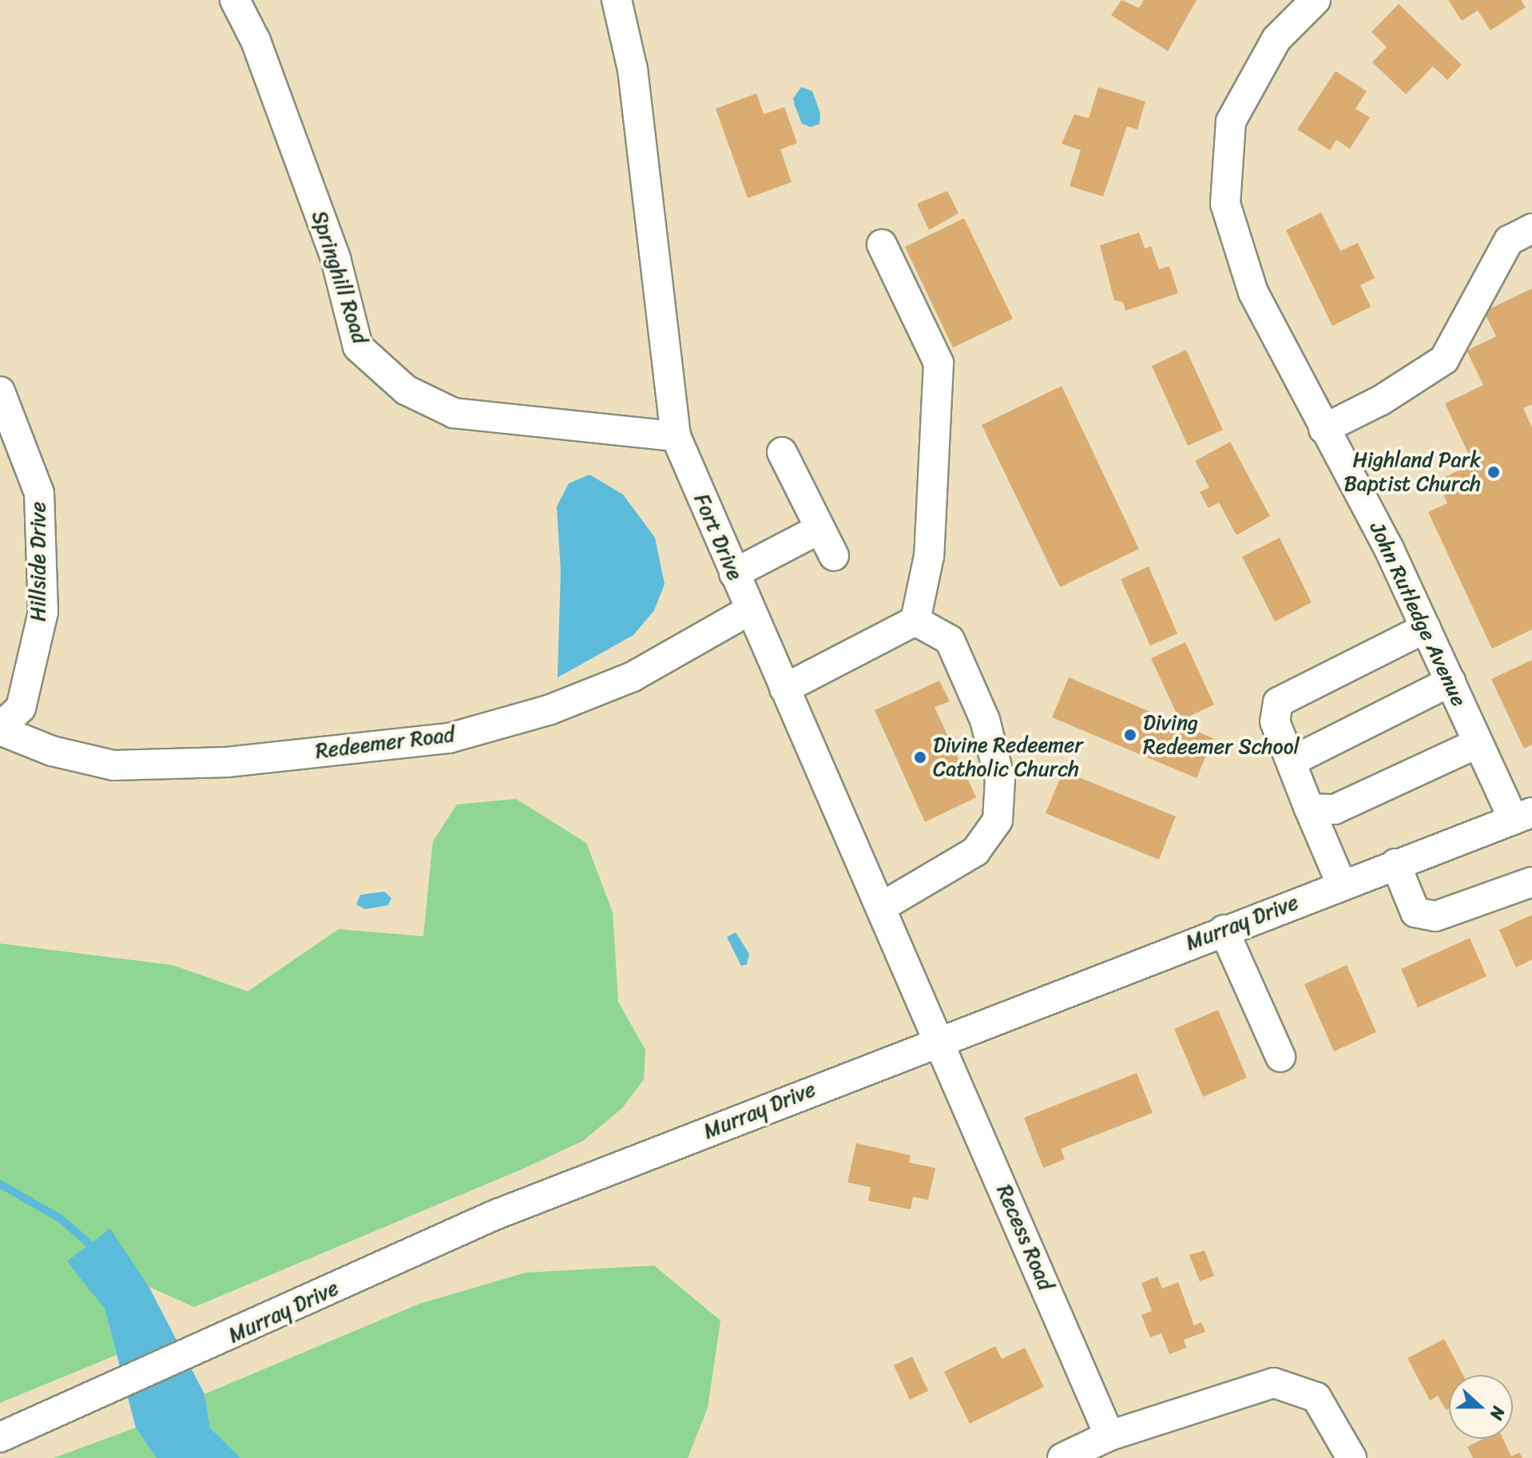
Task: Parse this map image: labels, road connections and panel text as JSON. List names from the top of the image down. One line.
{"streets":{"street":["Springhill Road","Fort Drive","Hillside Drive","John Rutledge Avenue","Redeemer Road","Murray Drive","Recess Road"]},"crossings":[["Springhill Road","Fort Drive"],["Fort Drive","Redeemer Road"],["Fort Drive","Murray Drive"],["Fort Drive","Recess Road"],["Hillside Drive","Redeemer Road"],["John Rutledge Avenue","Murray Drive"],["Murray Drive","Recess Road"]],"places":["Highland Park Baptist Church","Diving Redeemer School","Divine Redeemer Catholic Church"],"north":"right"}
